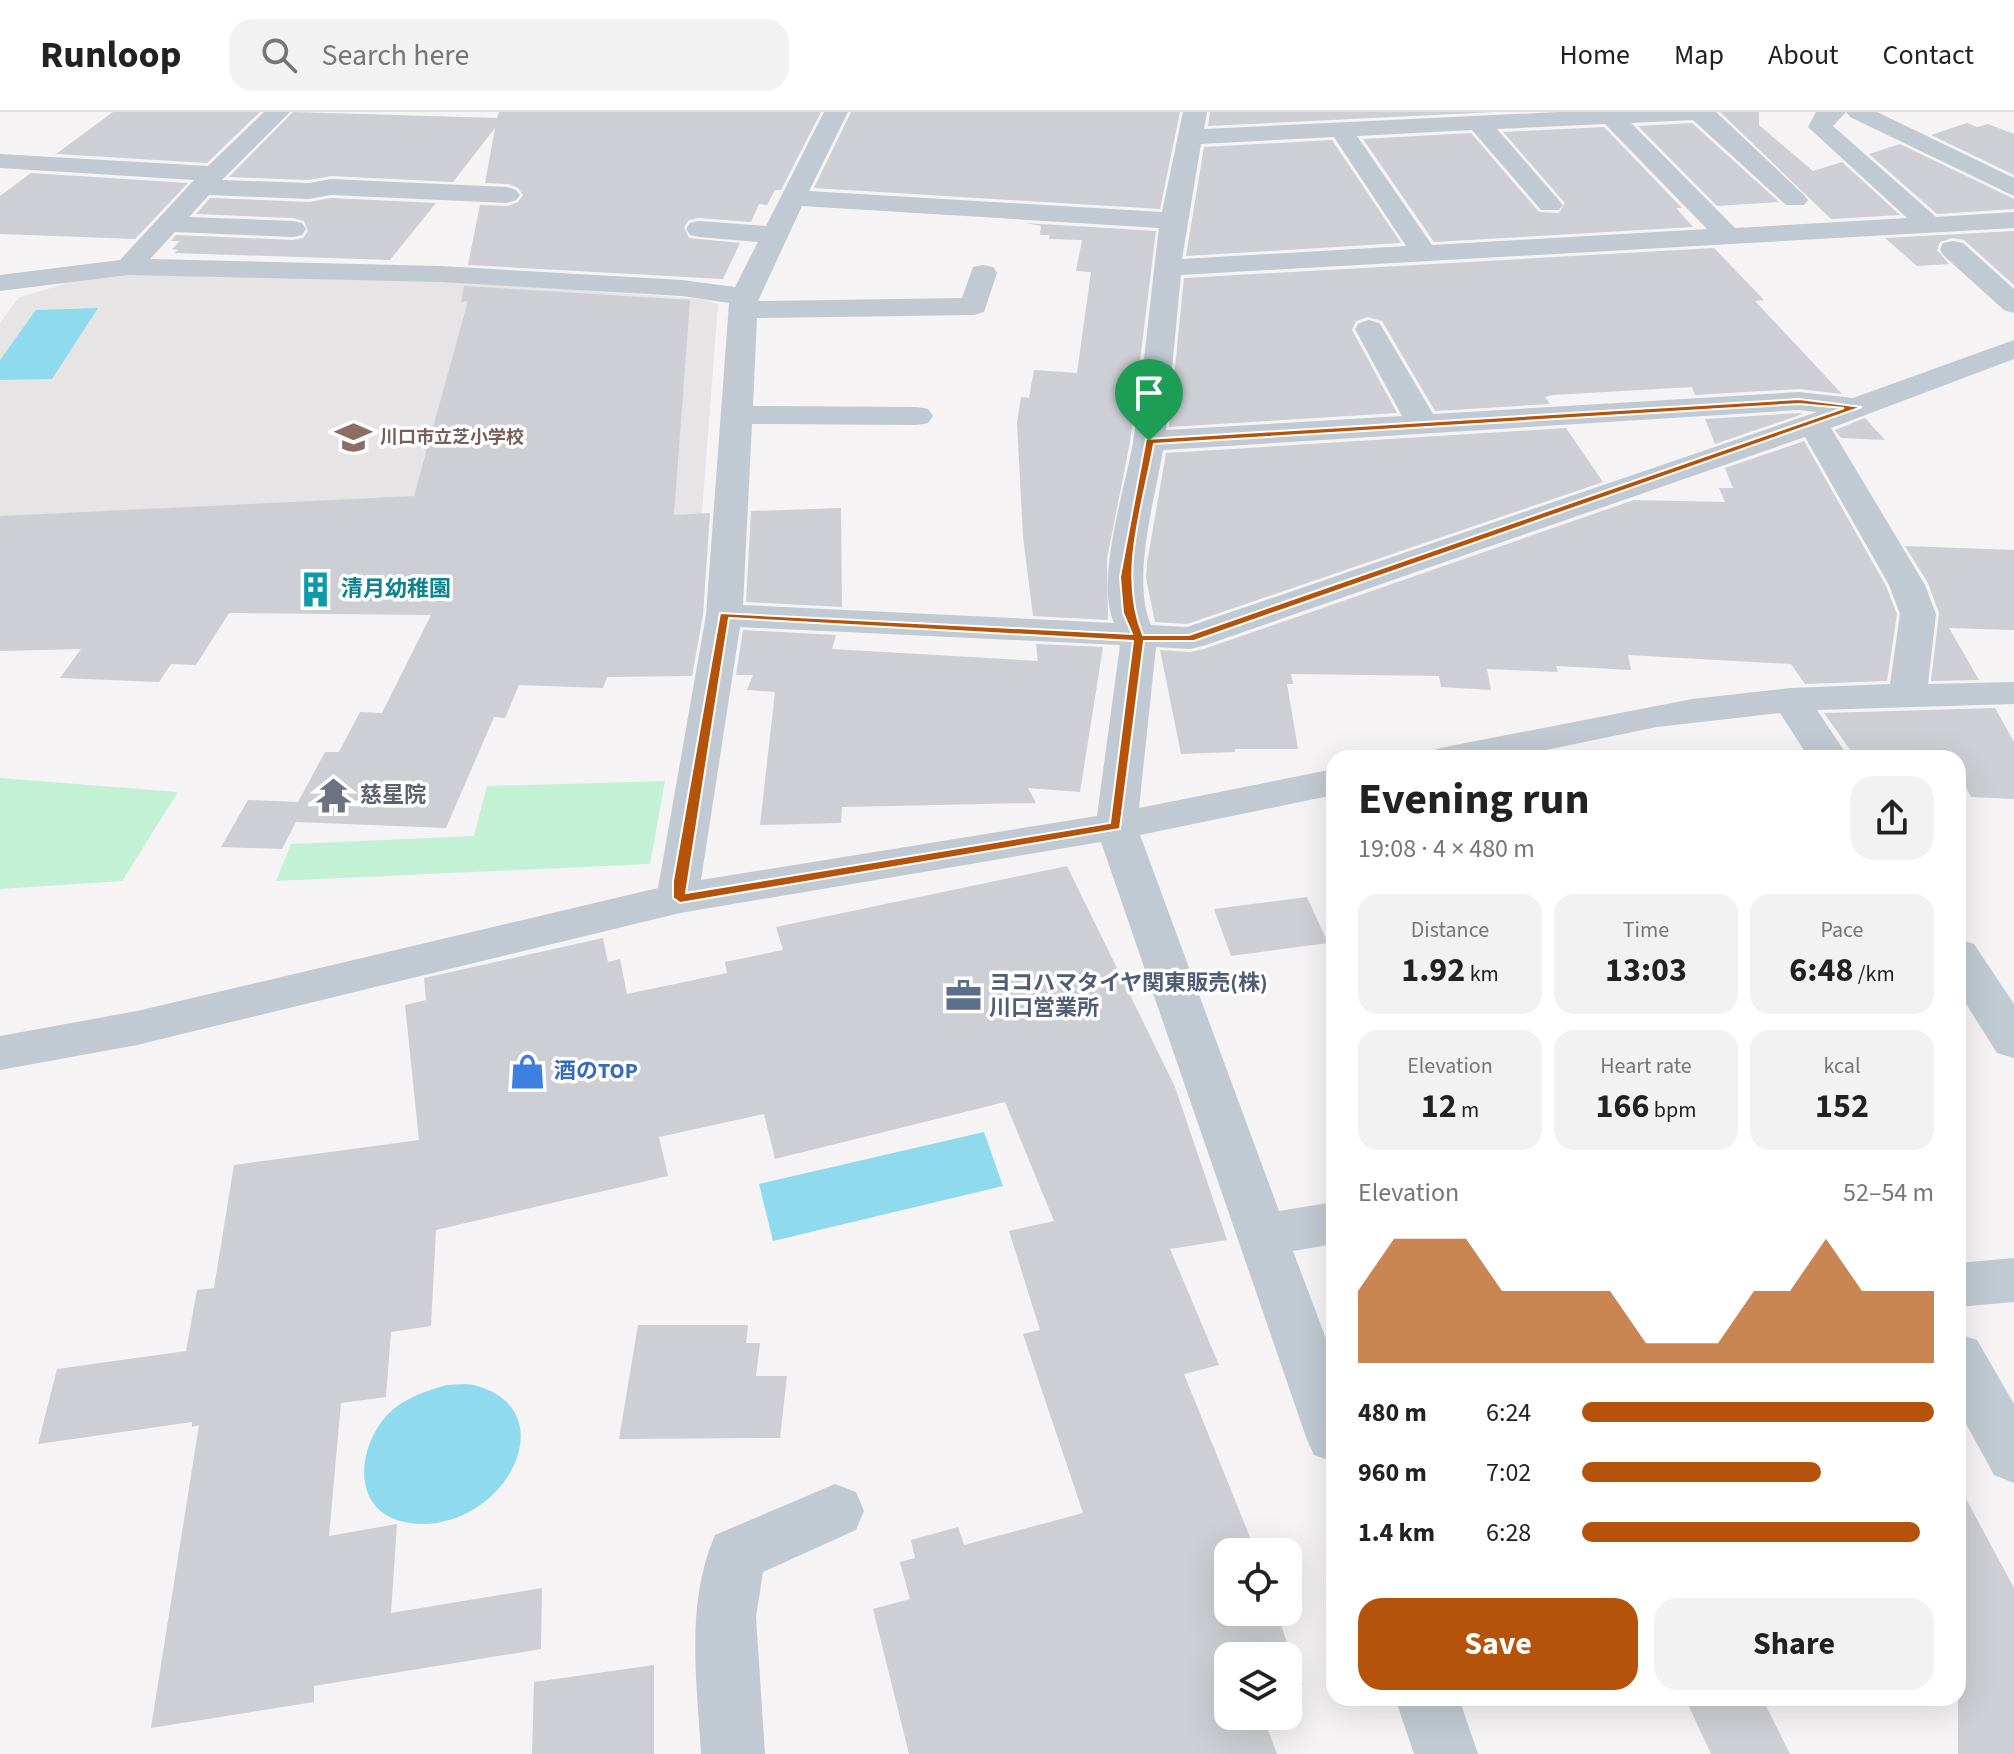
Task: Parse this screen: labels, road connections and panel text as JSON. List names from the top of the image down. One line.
{"places":{"school or university":["川口市立芝小学校"],"building":["清月幼稚園"],"temple":["慈星院"],"office":["ヨコハマタイヤ関東販売(株) 川口営業所"],"shop":["酒のTOP"]},"page":{"header":"Runloop","search":"Search here","nav":["Home","Map","About","Contact"],"heading":["Evening run","19:08 · 4 × 480 m"],"stats":[["Distance","1.92 km"],["Time","13:03"],["Pace","6:48 /km"],["Elevation","12 m"],["Heart rate","166 bpm"],["kcal","152"]],"chart":["Elevation","52–54 m"],"list":[{"name":"480 m","note":"6:24"},{"name":"960 m","note":"7:02"},{"name":"1.4 km","note":"6:28"}],"buttons":["Save","Share"]}}
